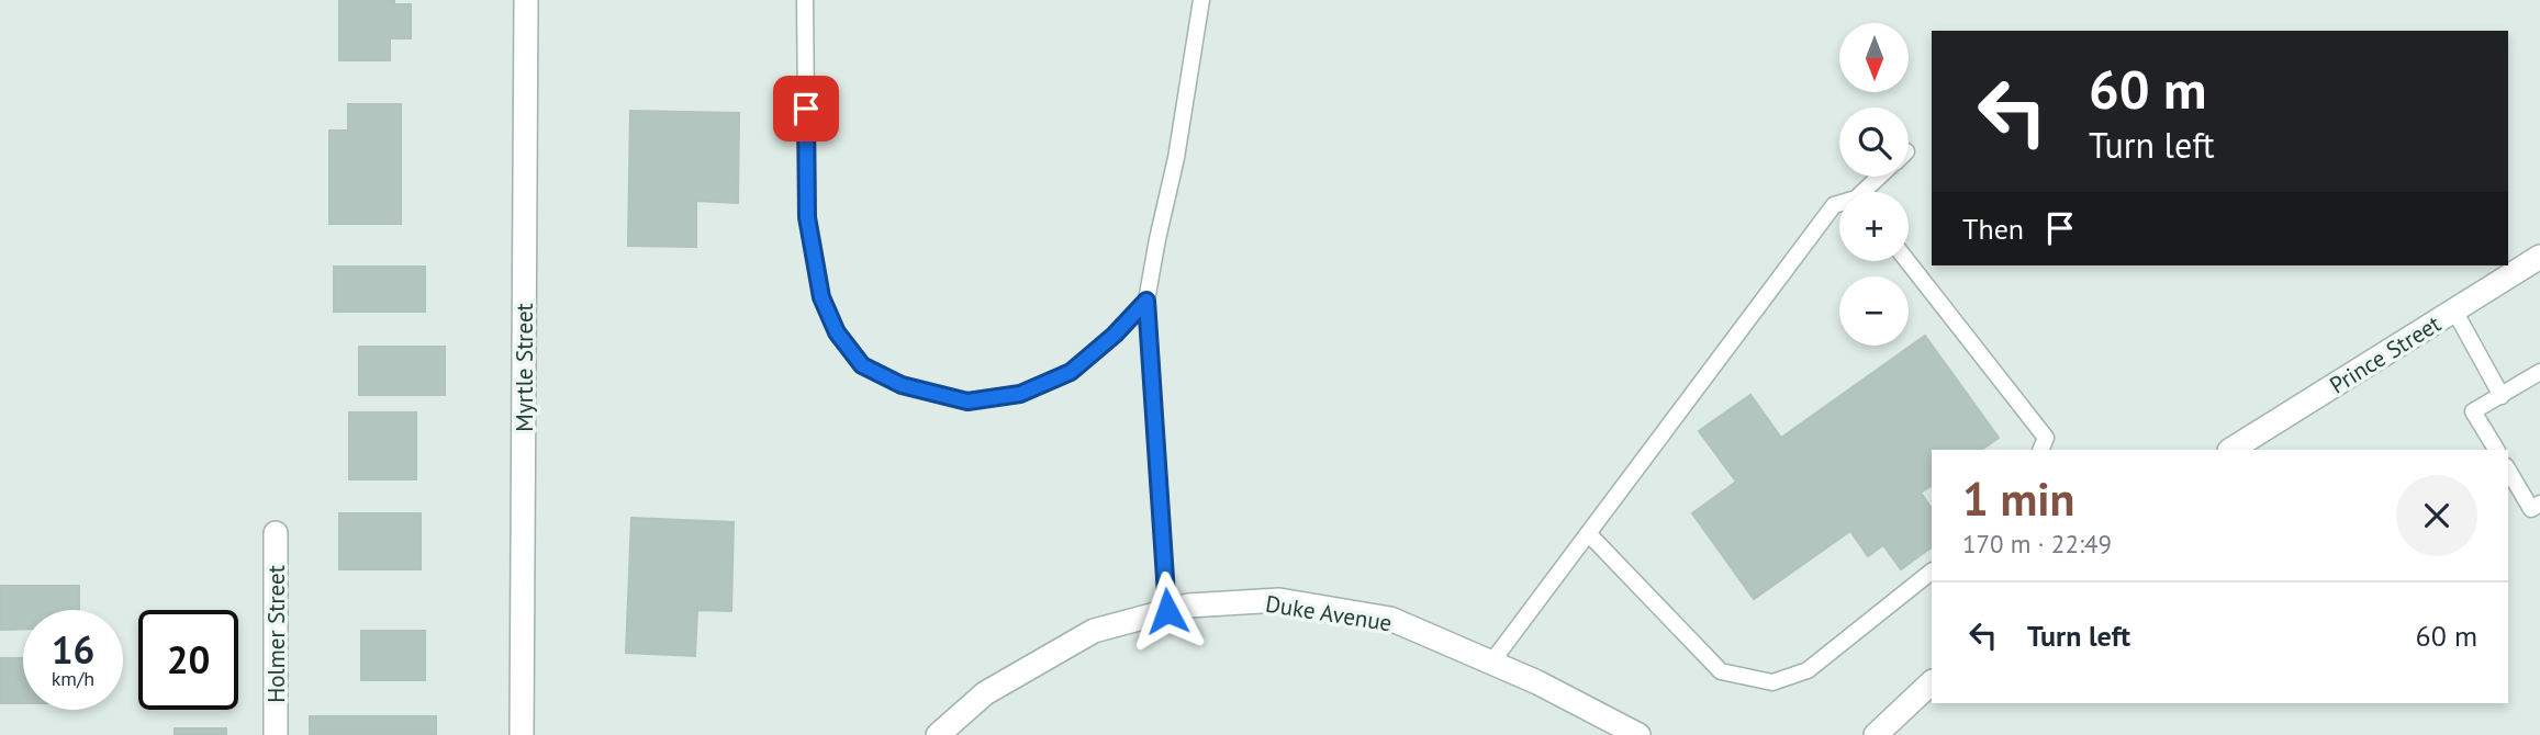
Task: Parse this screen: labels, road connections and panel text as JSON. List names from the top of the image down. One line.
{"streets":{"street":["Prince Street","Myrtle Street","Duke Avenue","Holmer Street"]},"north":"bottom","page":{"map_buttons":["+","−"],"turn":["60 m","Turn left"],"then":"Then","heading":["1 min","170 m · 22:49"],"list":[{"name":"Turn left","value":"60 m"}],"speed":"16 km/h","limit":"20"}}
